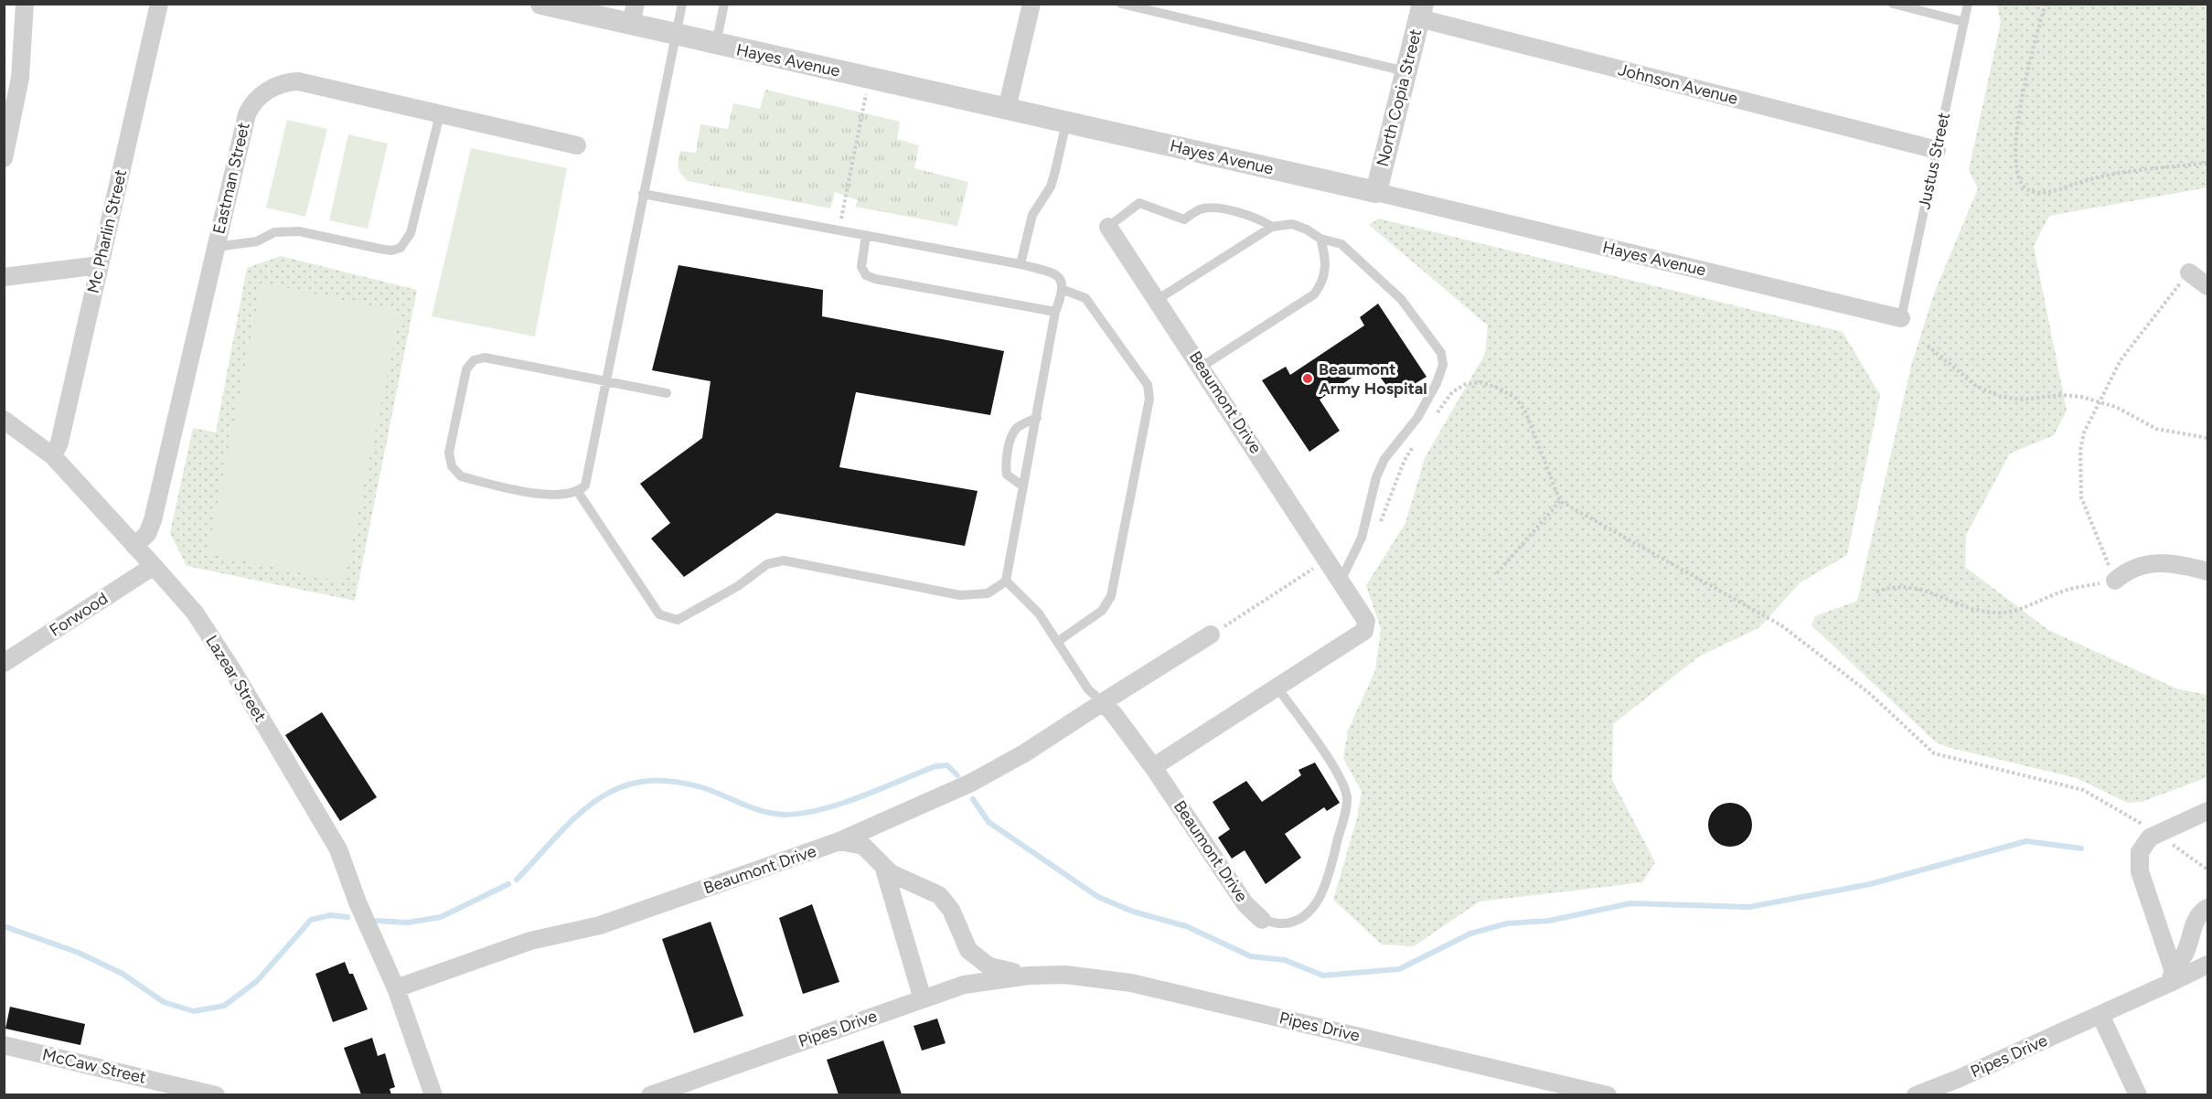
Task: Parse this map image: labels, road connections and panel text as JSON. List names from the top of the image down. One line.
{"streets":{"street":["Hayes Avenue","Johnson Avenue","North Copia Street","Eastman Street","Mc Pharlin Street","Beaumont Drive","Forwood","Lazear Street","Pipes Drive","McCaw Street"],"lane":["Justus Street"]},"crossings":[["Hayes Avenue","North Copia Street"],["Hayes Avenue","Justus Street"],["Johnson Avenue","North Copia Street"],["Johnson Avenue","Justus Street"],["Eastman Street","Lazear Street"],["Mc Pharlin Street","Lazear Street"],["Beaumont Drive","Lazear Street"],["Beaumont Drive","Pipes Drive"],["Forwood","Lazear Street"]],"places":["Beaumont Army Hospital"]}
